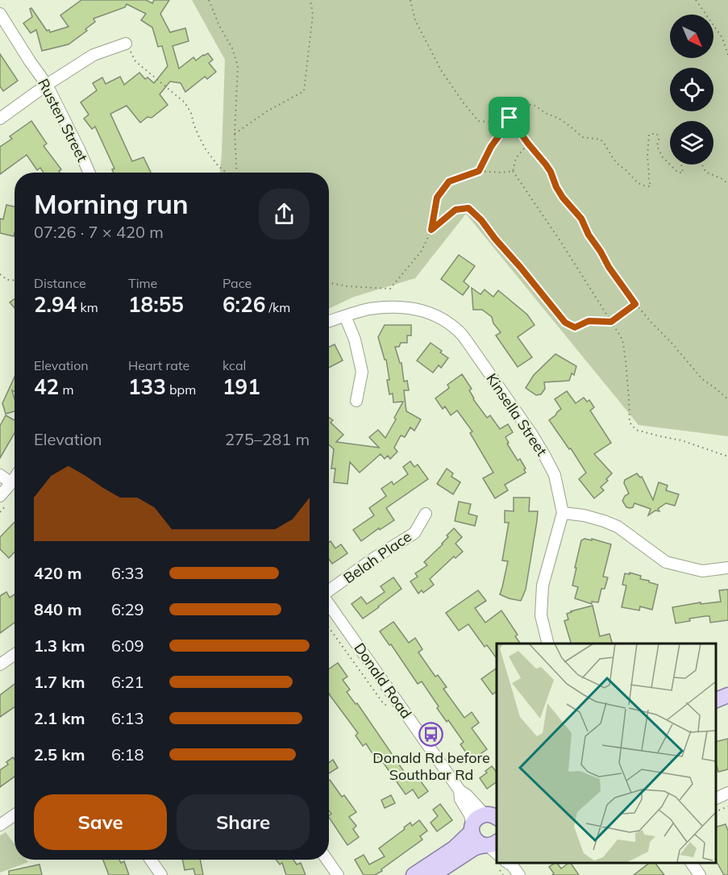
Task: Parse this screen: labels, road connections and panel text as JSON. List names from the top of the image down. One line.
{"streets":{"street":["Rusten Street","Kinsella Street","Belah Place","Donald Road"]},"places":{"bus stop":["Donald Rd before Southbar Rd"]},"north":"bottom right","page":{"heading":["Morning run","07:26 · 7 × 420 m"],"stats":[["Distance","2.94 km"],["Time","18:55"],["Pace","6:26 /km"],["Elevation","42 m"],["Heart rate","133 bpm"],["kcal","191"]],"chart":["Elevation","275–281 m"],"list":[{"name":"420 m","note":"6:33"},{"name":"840 m","note":"6:29"},{"name":"1.3 km","note":"6:09"},{"name":"1.7 km","note":"6:21"},{"name":"2.1 km","note":"6:13"},{"name":"2.5 km","note":"6:18"}],"buttons":["Save","Share"]}}
